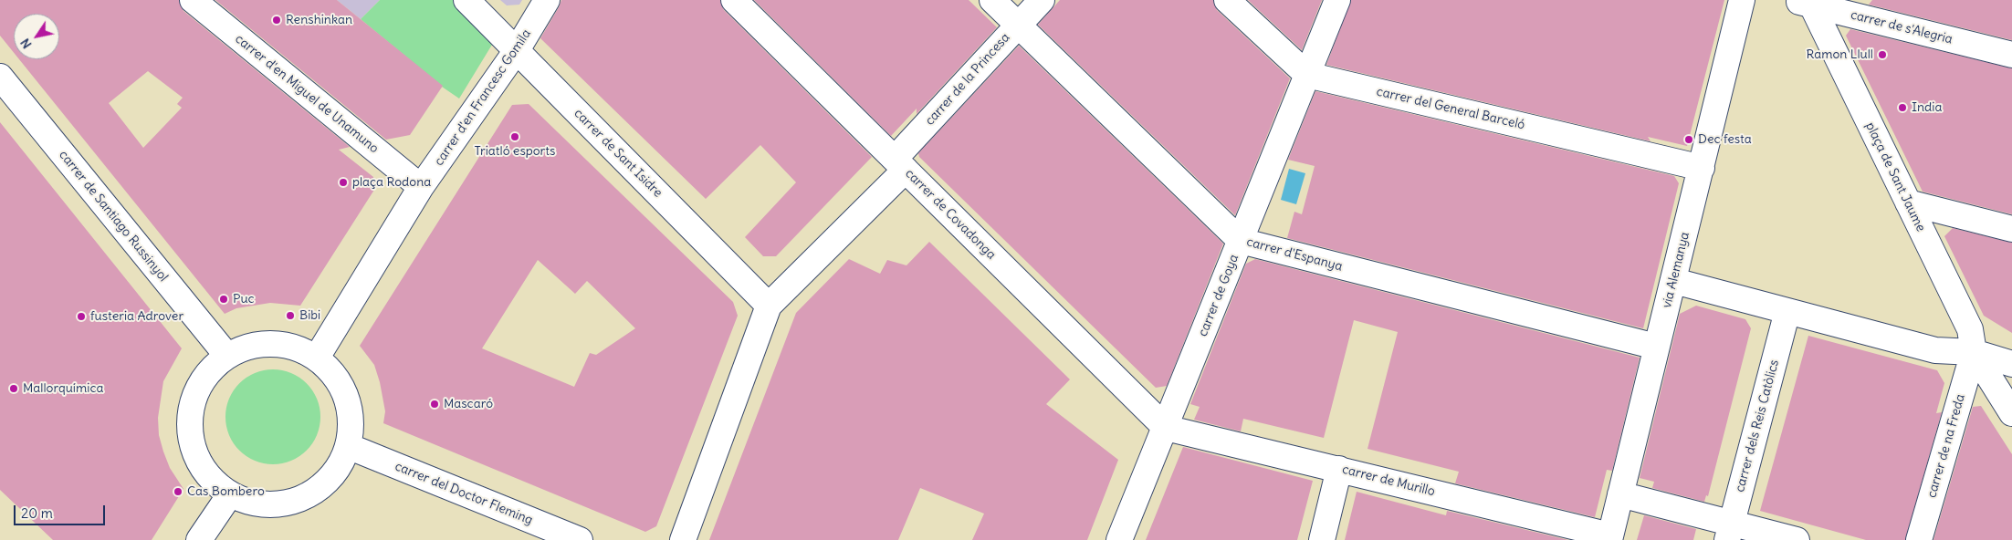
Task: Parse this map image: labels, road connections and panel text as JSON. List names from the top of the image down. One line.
{"streets":{"street":["carrer de s'Alegria","carrer de la Princesa","carrer d'en Miguel de Unamuno","carrer d'en Francesc Gomila","carrer del General Barceló","carrer de Sant Isidre","plaça de Sant Jaume","carrer de Covadonga","carrer de Santiago Russinyol","carrer d'Espanya","via Alemanya","carrer de Goya","carrer dels Reis Catòlics","carrer de na Freda","carrer de Murillo","carrer del Doctor Fleming"]},"crossings":[["carrer de s'Alegria","plaça de Sant Jaume"],["carrer de la Princesa","carrer de Sant Isidre"],["carrer de la Princesa","carrer de Covadonga"],["carrer de la Princesa","carrer d'Espanya"],["carrer d'en Miguel de Unamuno","carrer d'en Francesc Gomila"],["carrer d'en Francesc Gomila","carrer de Sant Isidre"],["carrer d'en Francesc Gomila","carrer de Santiago Russinyol"],["carrer d'en Francesc Gomila","carrer del Doctor Fleming"],["carrer del General Barceló","via Alemanya"],["carrer del General Barceló","carrer de Goya"],["plaça de Sant Jaume","carrer de na Freda"],["carrer de Covadonga","carrer de Goya"],["carrer de Covadonga","carrer de Murillo"],["carrer de Santiago Russinyol","carrer del Doctor Fleming"],["carrer d'Espanya","via Alemanya"],["carrer d'Espanya","carrer de Goya"],["via Alemanya","carrer de Murillo"],["carrer de Goya","carrer de Murillo"]],"places":["Renshinkan","Ramon Llull","India","Triatló esports","Dec festa","plaça Rodona","Puc","Bibi","fusteria Adrover","Mallorquímica","Mascaró","Cas Bombero"],"scale_bar":"20 m","north":"bottom left"}
